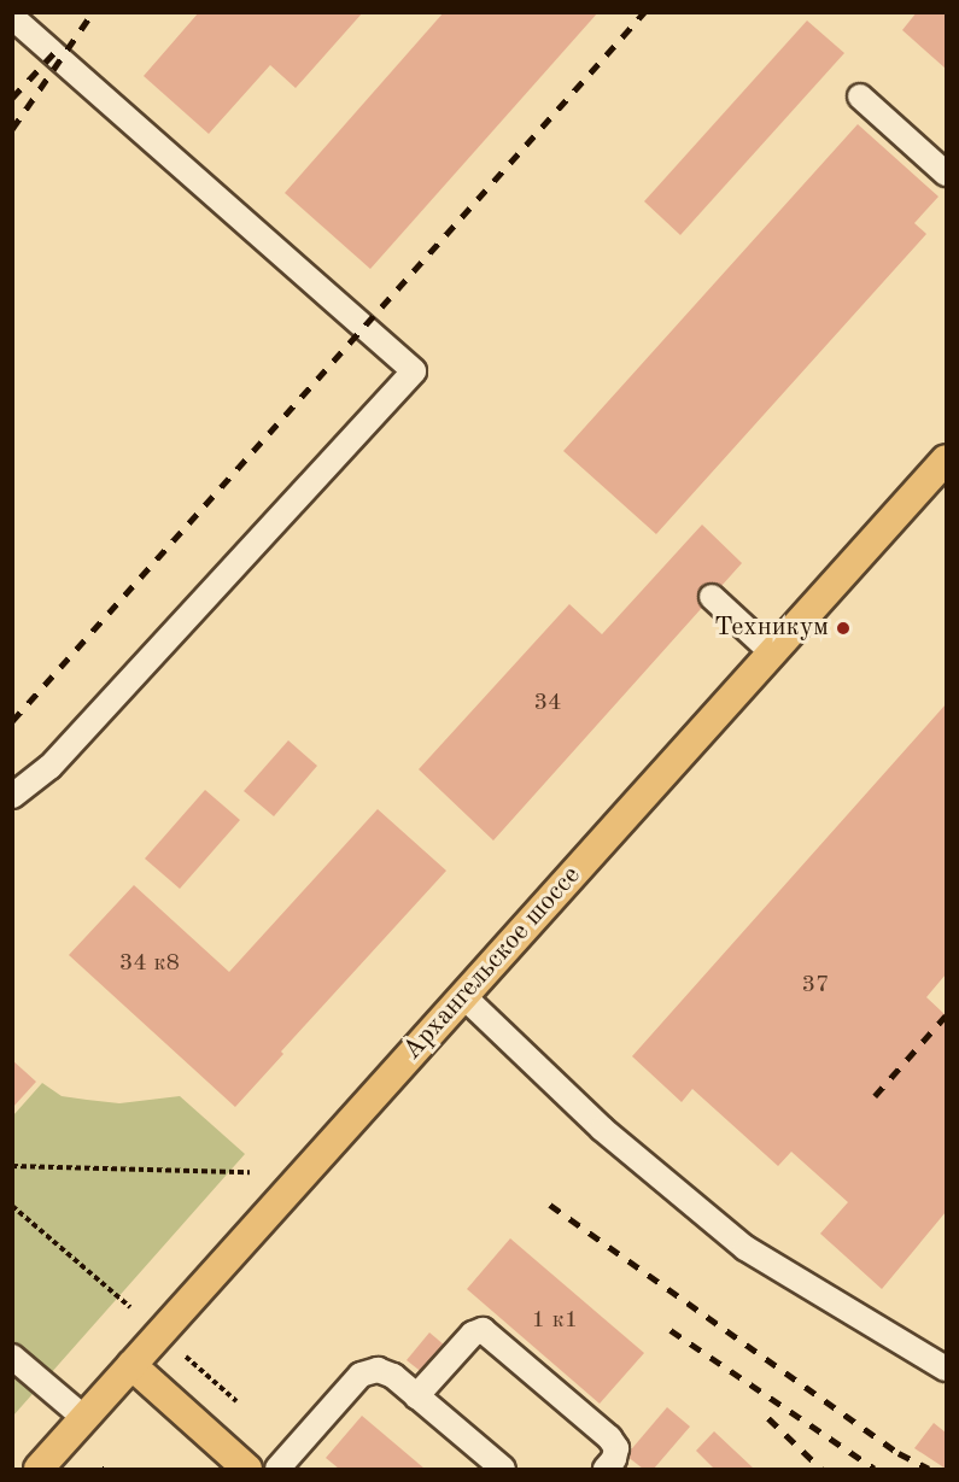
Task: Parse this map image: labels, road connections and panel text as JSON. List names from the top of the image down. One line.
{"streets":{"main road":["Архангельское шоссе"]},"places":["Техникум"],"house_numbers":["34","34 к8","37","1 к1"]}
